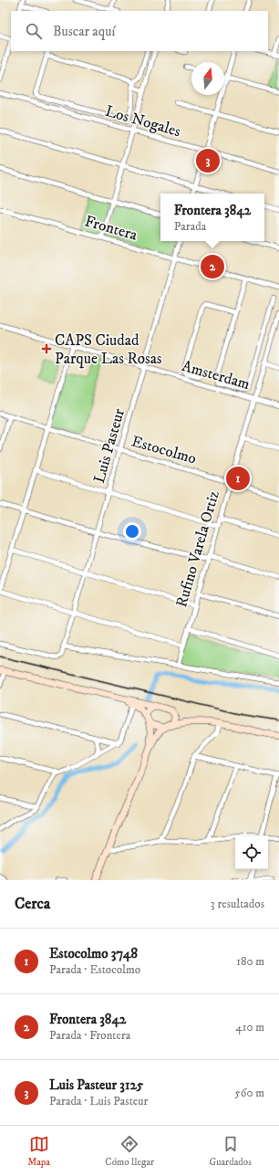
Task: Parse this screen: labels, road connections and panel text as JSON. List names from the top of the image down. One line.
{"streets":{"street":["Los Nogales","Frontera","Amsterdam","Luis Pasteur","Estocolmo","Rufino Varela Ortiz"]},"crossings":[["Frontera","Luis Pasteur"],["Amsterdam","Luis Pasteur"],["Amsterdam","Rufino Varela Ortiz"],["Luis Pasteur","Estocolmo"],["Estocolmo","Rufino Varela Ortiz"]],"places":{"health":["CAPS Ciudad Parque Las Rosas"]},"north":"top","page":{"search":"Buscar aquí","pins":["3","2","1"],"popup":["Frontera 3842","Parada"],"heading":["Cerca","3 resultados"],"list":[{"mark":"1","name":"Estocolmo 3748","note":"Parada · Estocolmo","value":"180 m"},{"mark":"2","name":"Frontera 3842","note":"Parada · Frontera","value":"410 m"},{"mark":"3","name":"Luis Pasteur 3125","note":"Parada · Luis Pasteur","value":"560 m"}],"nav":["Mapa","Cómo llegar","Guardados"]}}
